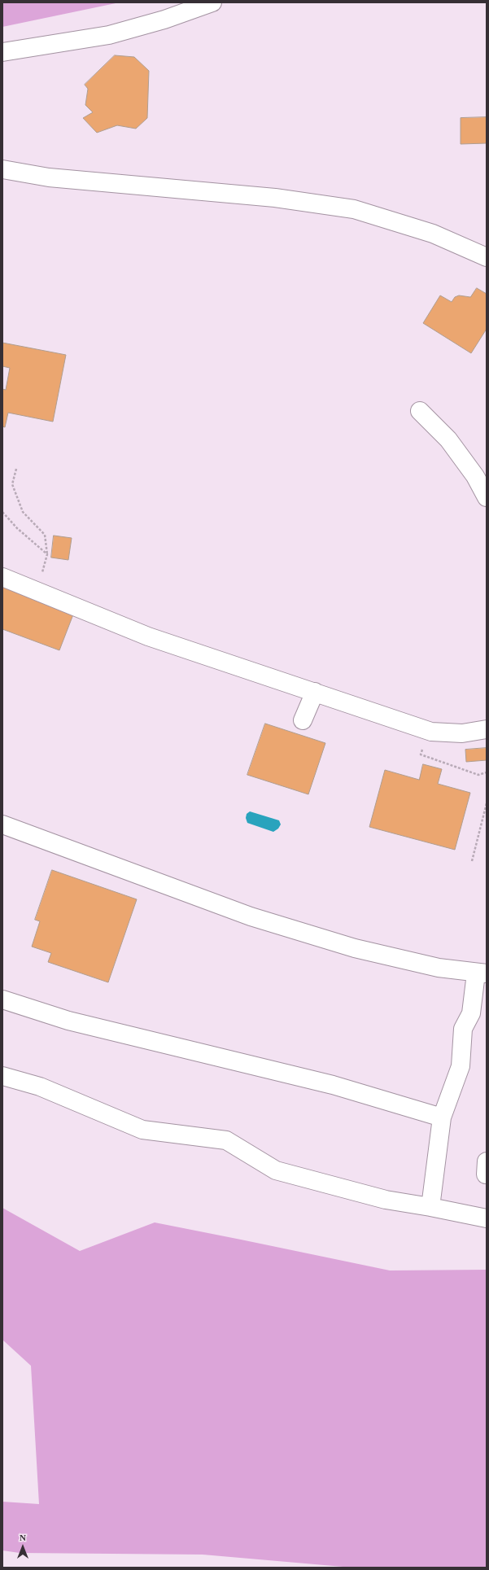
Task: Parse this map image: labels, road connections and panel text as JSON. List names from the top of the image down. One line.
{"north":"top"}
